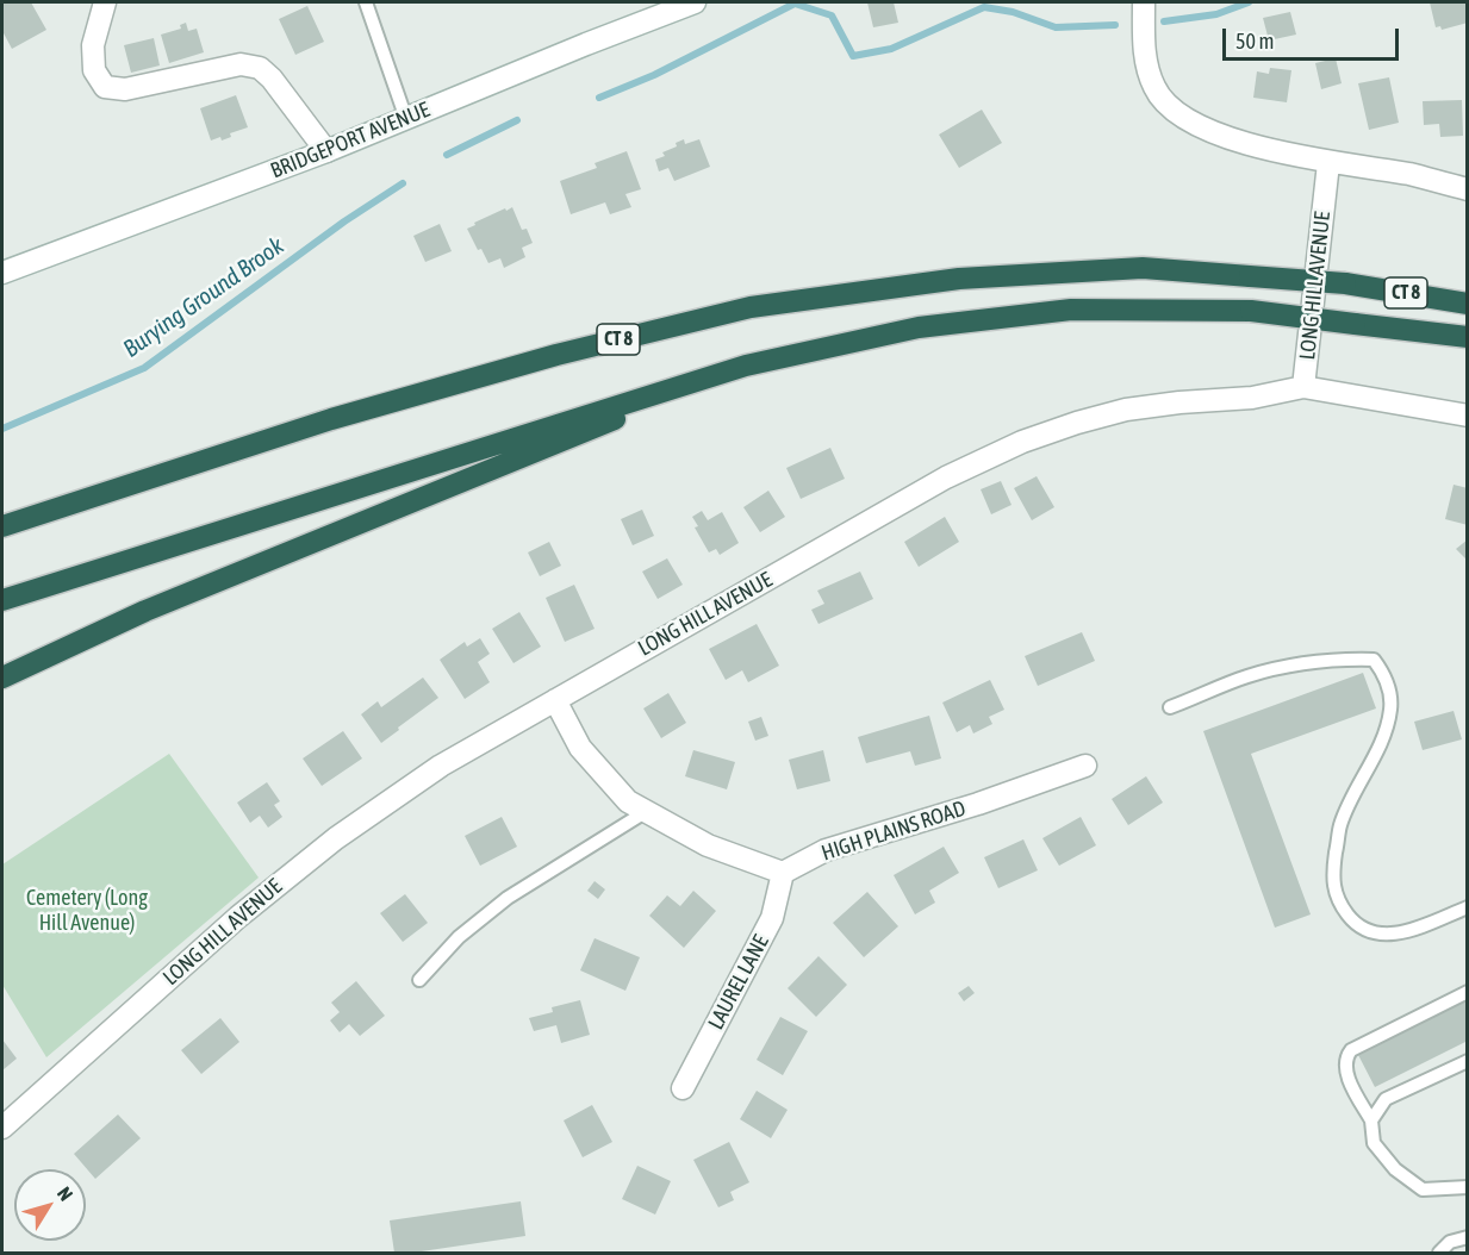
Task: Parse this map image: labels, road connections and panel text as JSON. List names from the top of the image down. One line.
{"streets":{"highway":["CT 8"],"street":["BRIDGEPORT AVENUE","LONG HILL AVENUE","HIGH PLAINS ROAD","LAUREL LANE"]},"crossings":[["HIGH PLAINS ROAD","LAUREL LANE"]],"water":["Burying Ground Brook"],"parks":["Cemetery (Long Hill Avenue)"],"scale_bar":"50 m","north":"top right"}
